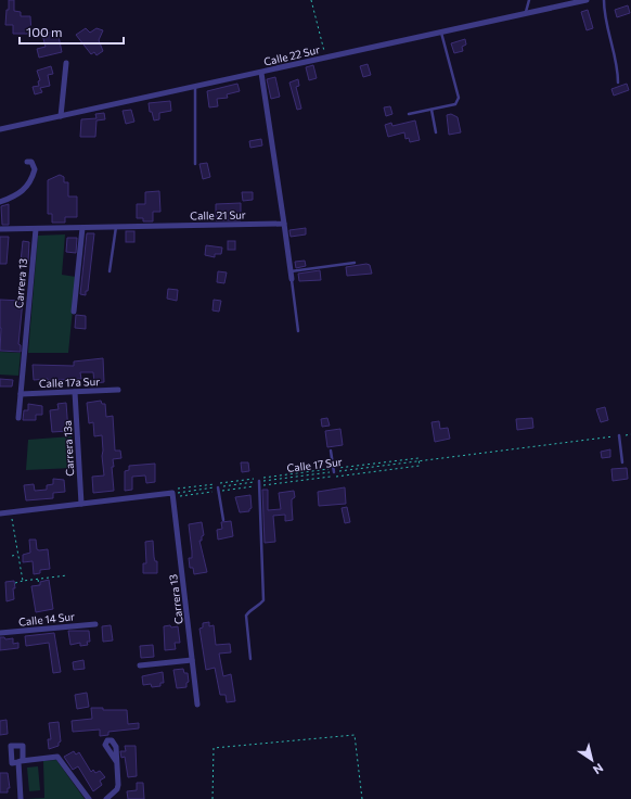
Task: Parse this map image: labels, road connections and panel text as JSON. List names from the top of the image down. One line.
{"streets":{"street":["Calle 22 Sur","Calle 21 Sur","Carrera 13","Calle 17a Sur","Carrera 13a","Calle 14 Sur"],"path":["Calle 17 Sur"]},"crossings":[["Calle 21 Sur","Carrera 13"],["Carrera 13","Calle 17a Sur"],["Carrera 13","Calle 17 Sur"],["Calle 17a Sur","Carrera 13a"]],"scale_bar":"100 m","north":"bottom right"}
